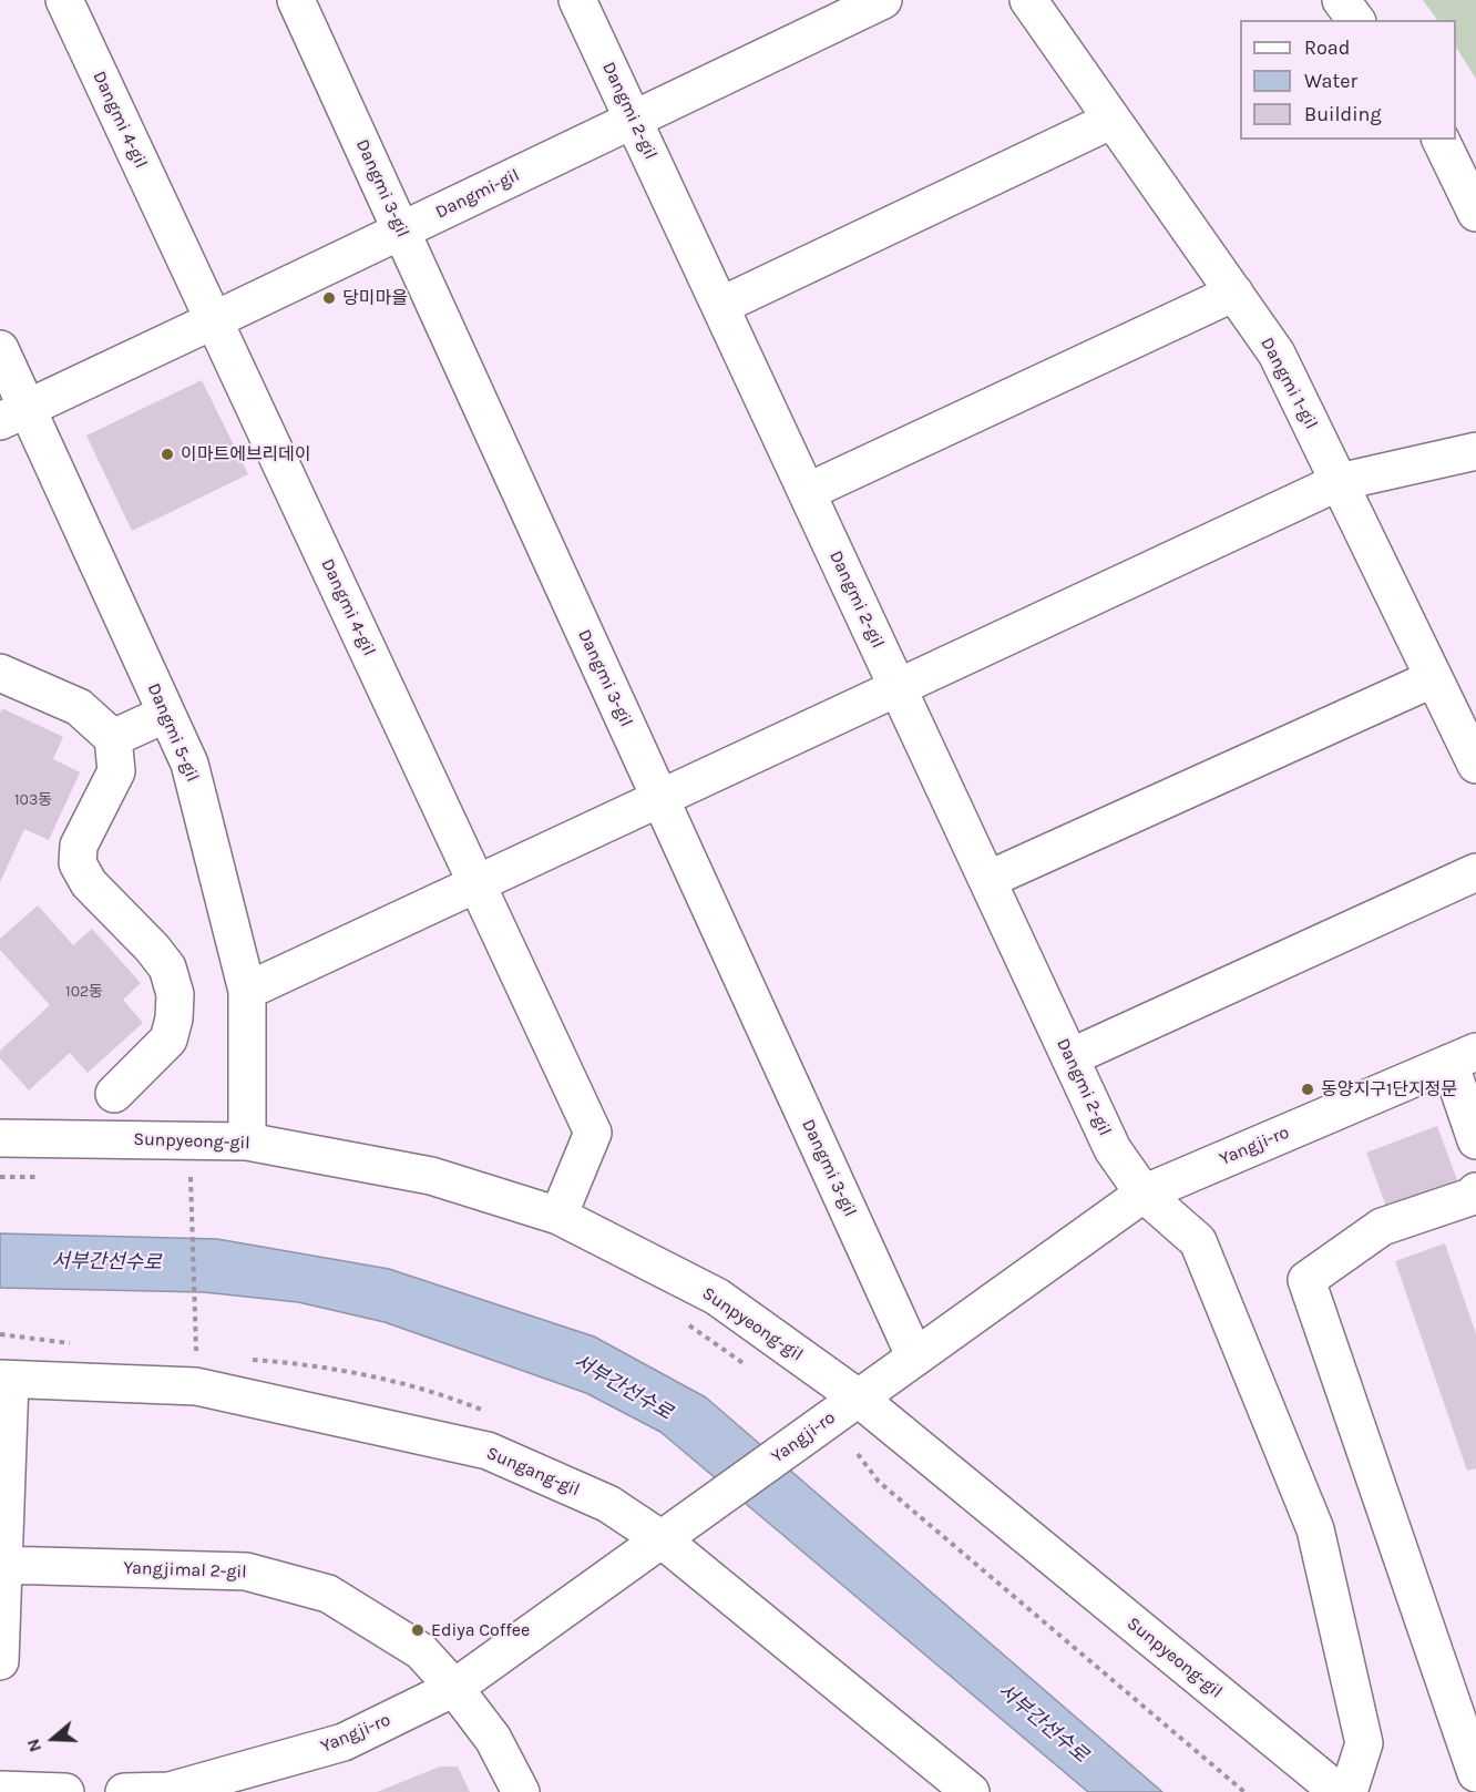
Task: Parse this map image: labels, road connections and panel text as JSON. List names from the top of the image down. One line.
{"streets":{"street":["Dangmi 2-gil","Dangmi 4-gil","Dangmi 3-gil","Dangmi-gil","Dangmi 1-gil","Dangmi 5-gil","Sunpyeong-gil","Yangji-ro","Sungang-gil","Yangjimal 2-gil"]},"crossings":[["Dangmi 2-gil","Dangmi-gil"],["Dangmi 2-gil","Yangji-ro"],["Dangmi 4-gil","Dangmi-gil"],["Dangmi 4-gil","Sunpyeong-gil"],["Dangmi 3-gil","Dangmi-gil"],["Dangmi 3-gil","Yangji-ro"],["Dangmi-gil","Dangmi 5-gil"],["Dangmi 5-gil","Sunpyeong-gil"],["Sunpyeong-gil","Yangji-ro"],["Yangji-ro","Sungang-gil"],["Yangji-ro","Yangjimal 2-gil"]],"water":["서부간선수로"],"places":["당미마을","이마트에브리데이","동양지구1단지정문","Ediya Coffee"],"house_numbers":["103동","102동"],"legend":["Road","Water","Building"],"north":"left"}
